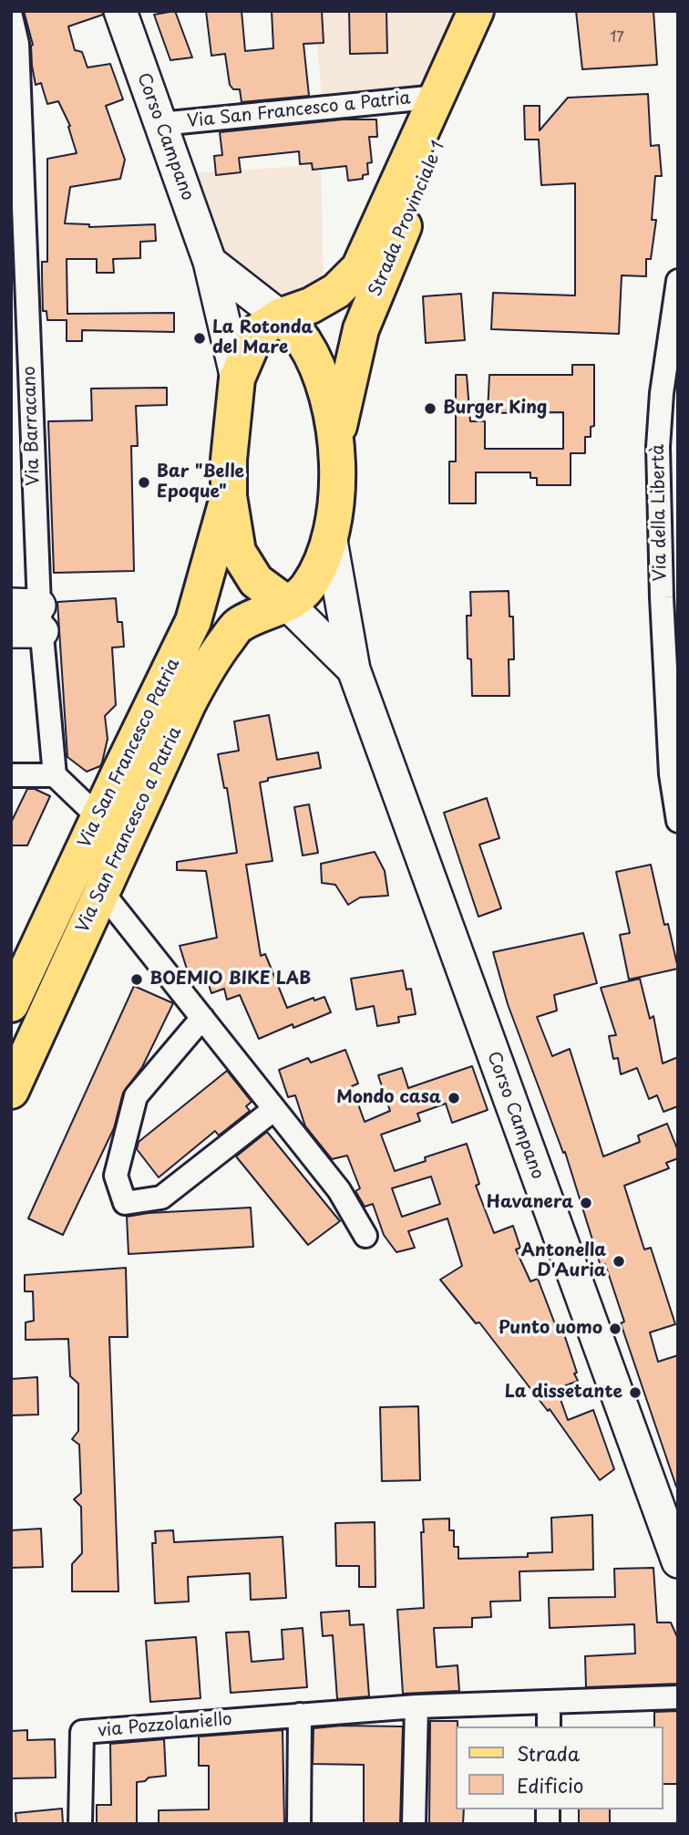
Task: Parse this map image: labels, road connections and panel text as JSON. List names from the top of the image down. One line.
{"streets":{"main road":["Via San Francesco a Patria","Corso Campano","Strada Provinciale 1","Via San Francesco Patria"],"street":["Via Barracano","Via della Libertà","via Pozzolaniello"]},"crossings":[["Via San Francesco a Patria","Corso Campano"],["Via San Francesco a Patria","Strada Provinciale 1"],["Corso Campano","Strada Provinciale 1"],["Strada Provinciale 1","Via San Francesco Patria"]],"places":["La Rotonda del Mare","Burger King","Bar \"Belle Epoque\"","BOEMIO BIKE LAB","Mondo casa","Havanera","Antonella D'Auria","Punto uomo","La dissetante"],"house_numbers":["17"],"legend":["Strada","Edificio"]}
